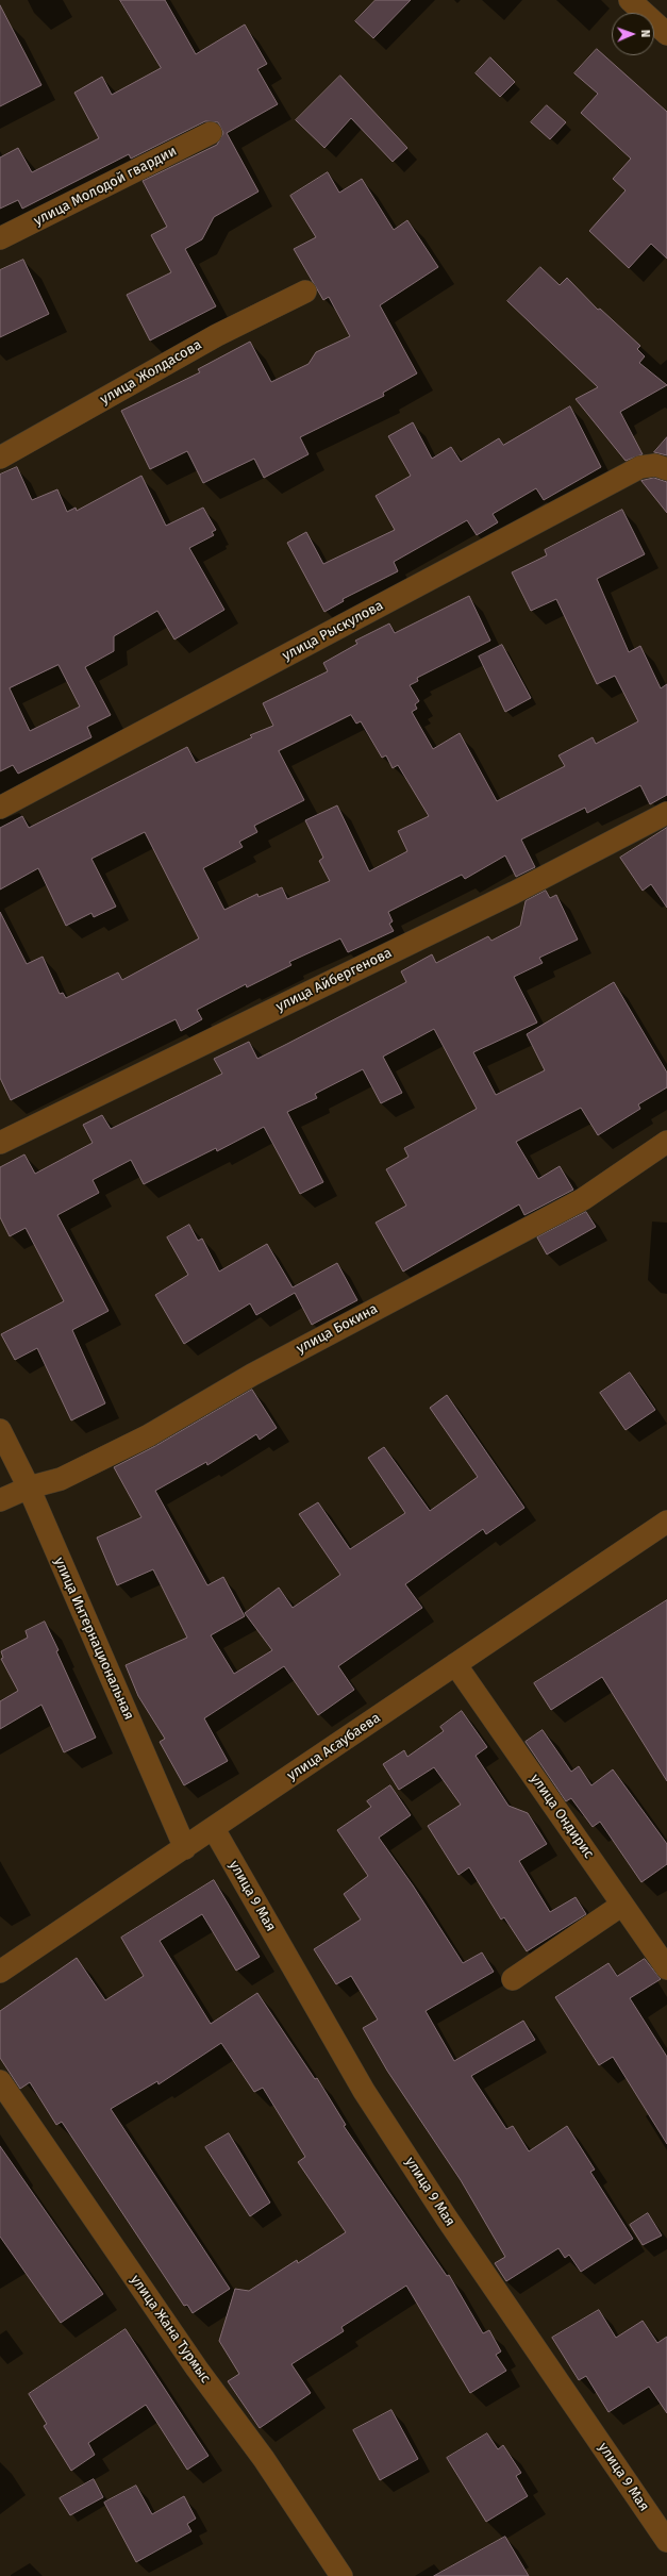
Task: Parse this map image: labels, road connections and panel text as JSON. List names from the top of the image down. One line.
{"streets":{"street":["улица Молодой гвардии","улица Жолдасова","улица Рыскулова","улица Айбергенова","улица Бокина","улица Интернациональная","улица Асаубаева","улица Ондирис","улица 9 Мая","улица Жана Турмыс"]},"crossings":[["улица Бокина","улица Интернациональная"],["улица Интернациональная","улица Асаубаева"],["улица Асаубаева","улица Ондирис"],["улица Асаубаева","улица 9 Мая"]],"north":"right"}
